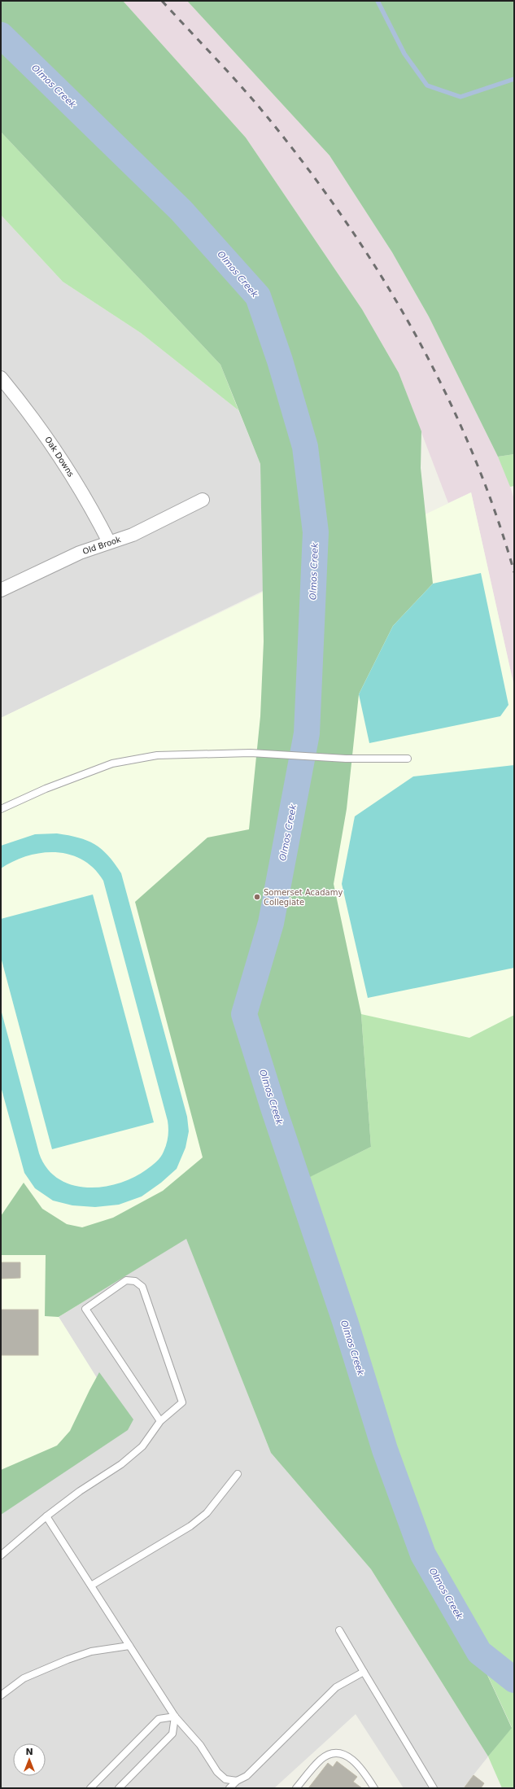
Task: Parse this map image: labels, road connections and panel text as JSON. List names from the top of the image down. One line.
{"streets":{"street":["Oak Downs","Old Brook"]},"crossings":[["Oak Downs","Old Brook"]],"water":["Olmos Creek"],"places":["Somerset Acadamy Collegiate"],"north":"top"}
